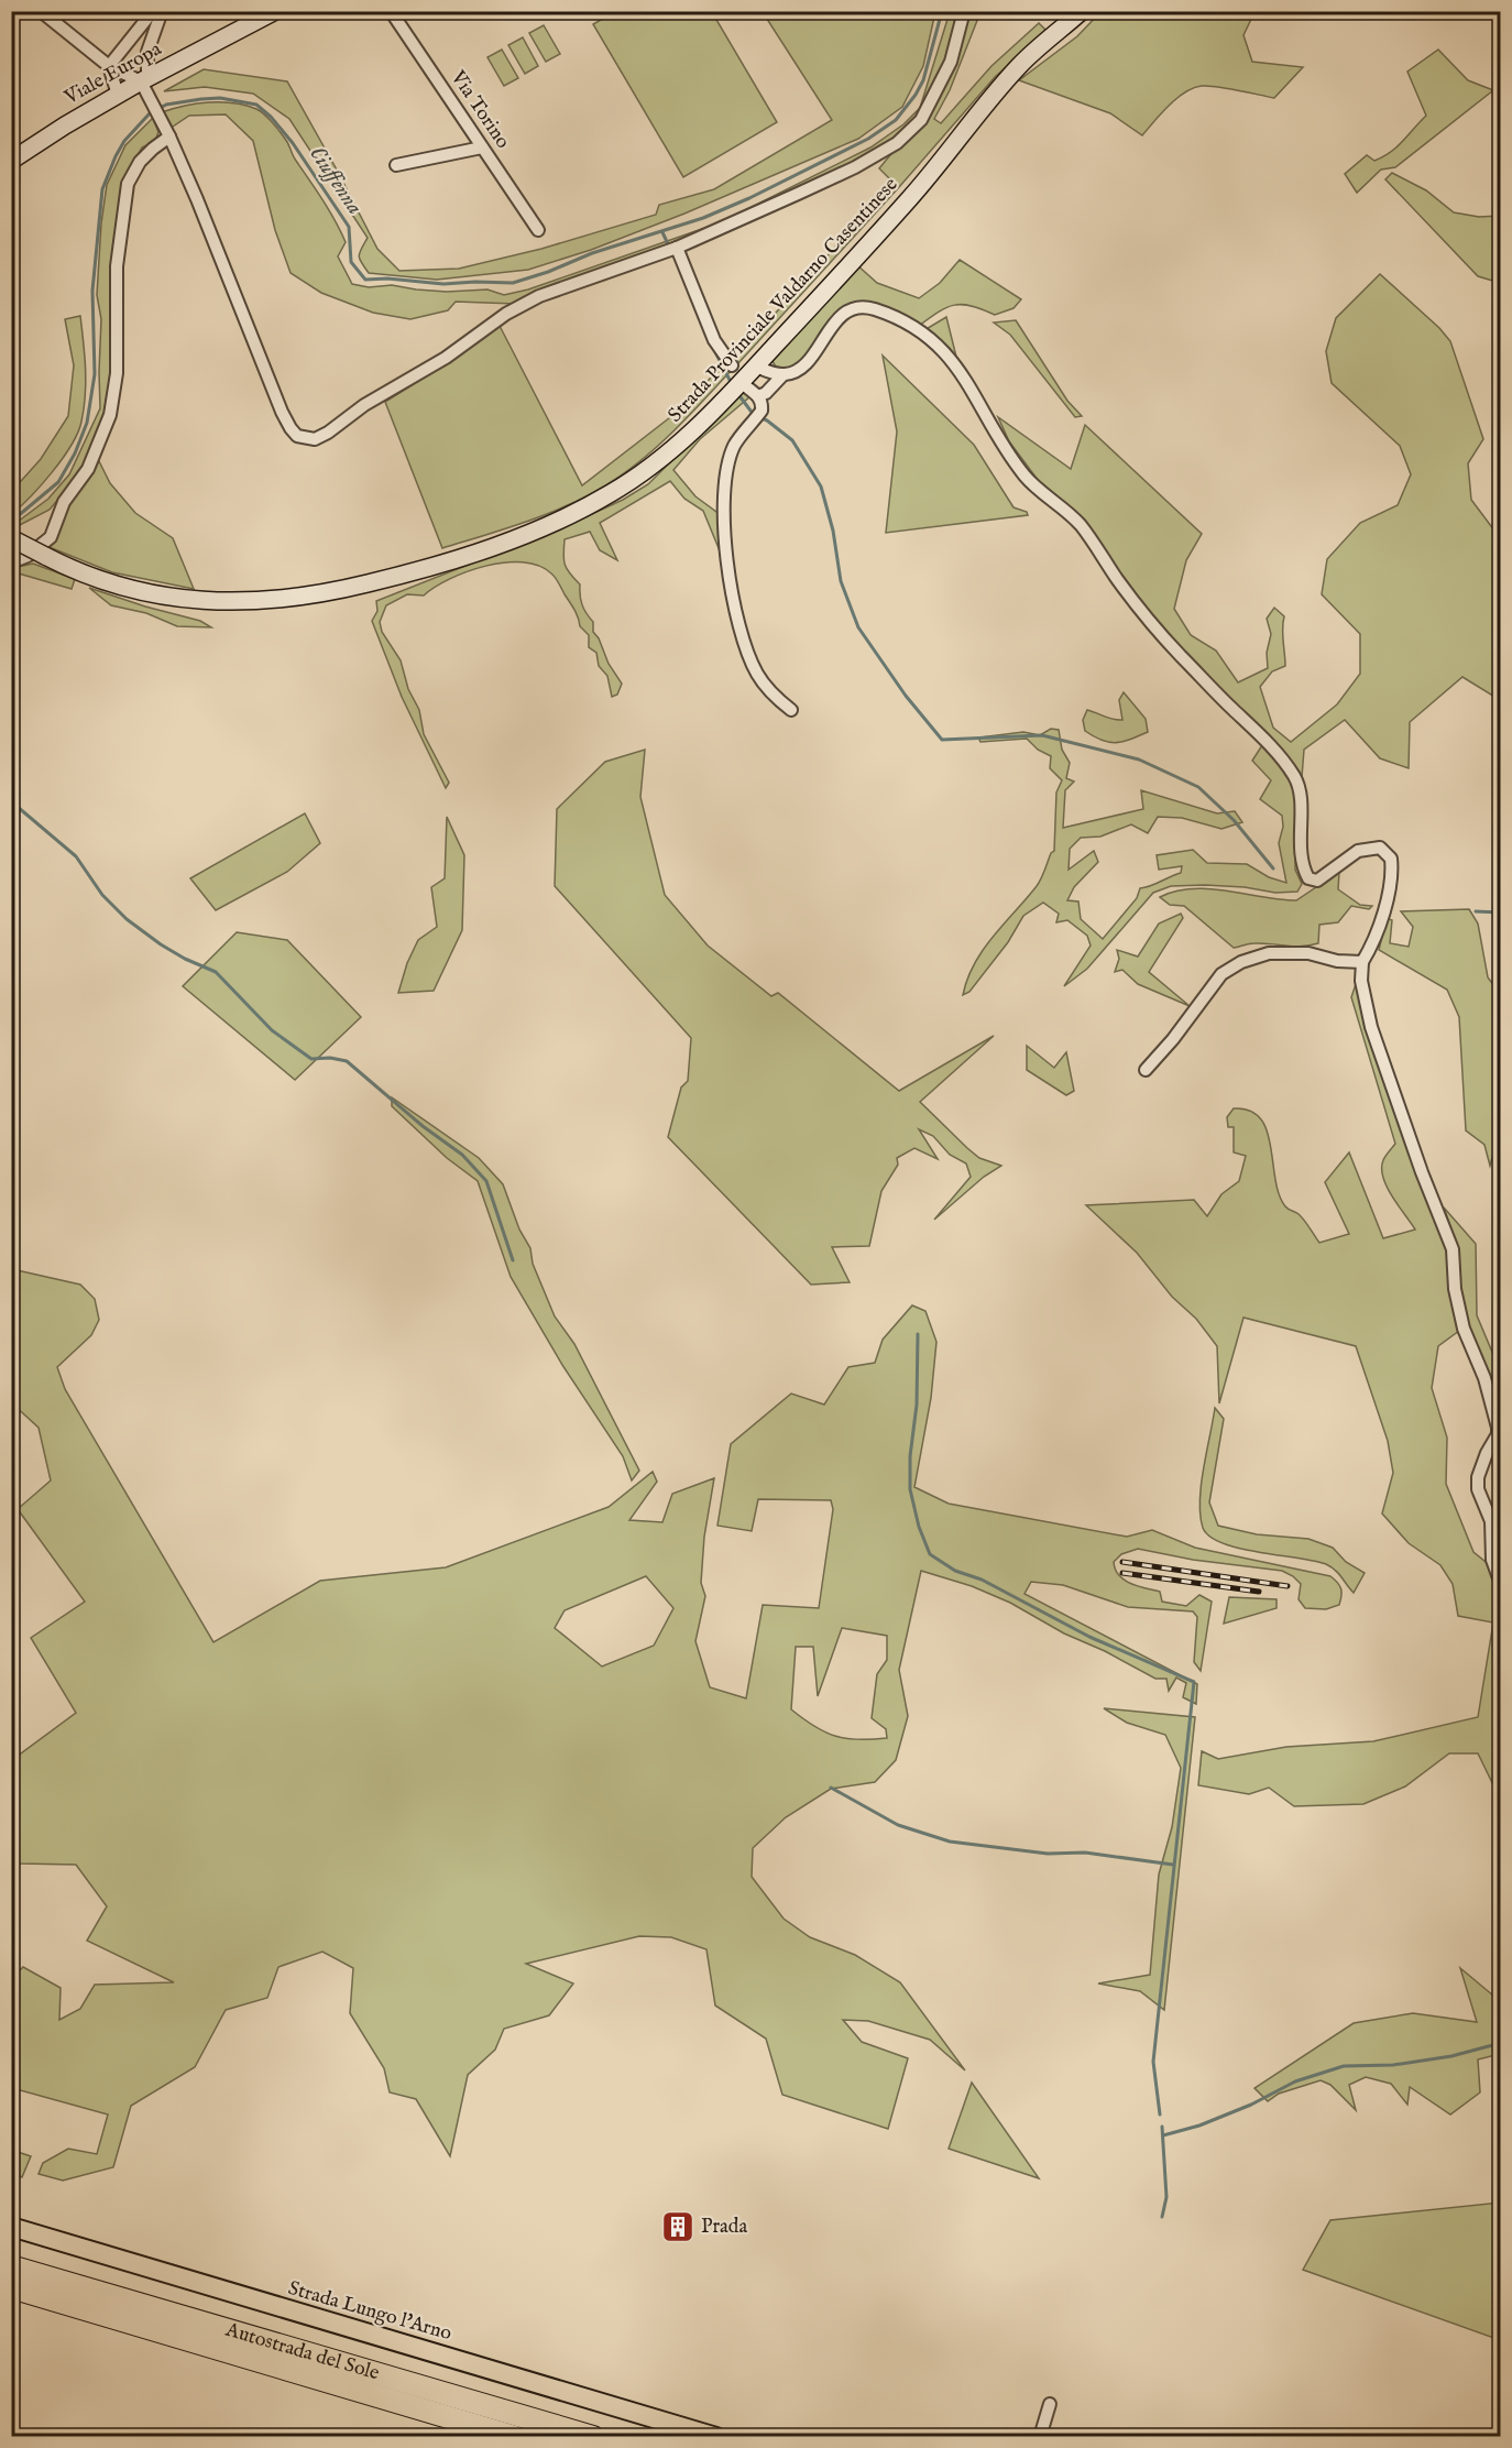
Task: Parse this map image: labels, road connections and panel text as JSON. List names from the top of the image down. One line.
{"streets":{"highway":["Autostrada del Sole"],"main road":["Viale Europa","Strada Provinciale Valdarno Casentinese","Strada Lungo l'Arno"],"street":["Via Torino"]},"water":["Ciuffenna"],"places":{"building":["Prada"]}}
